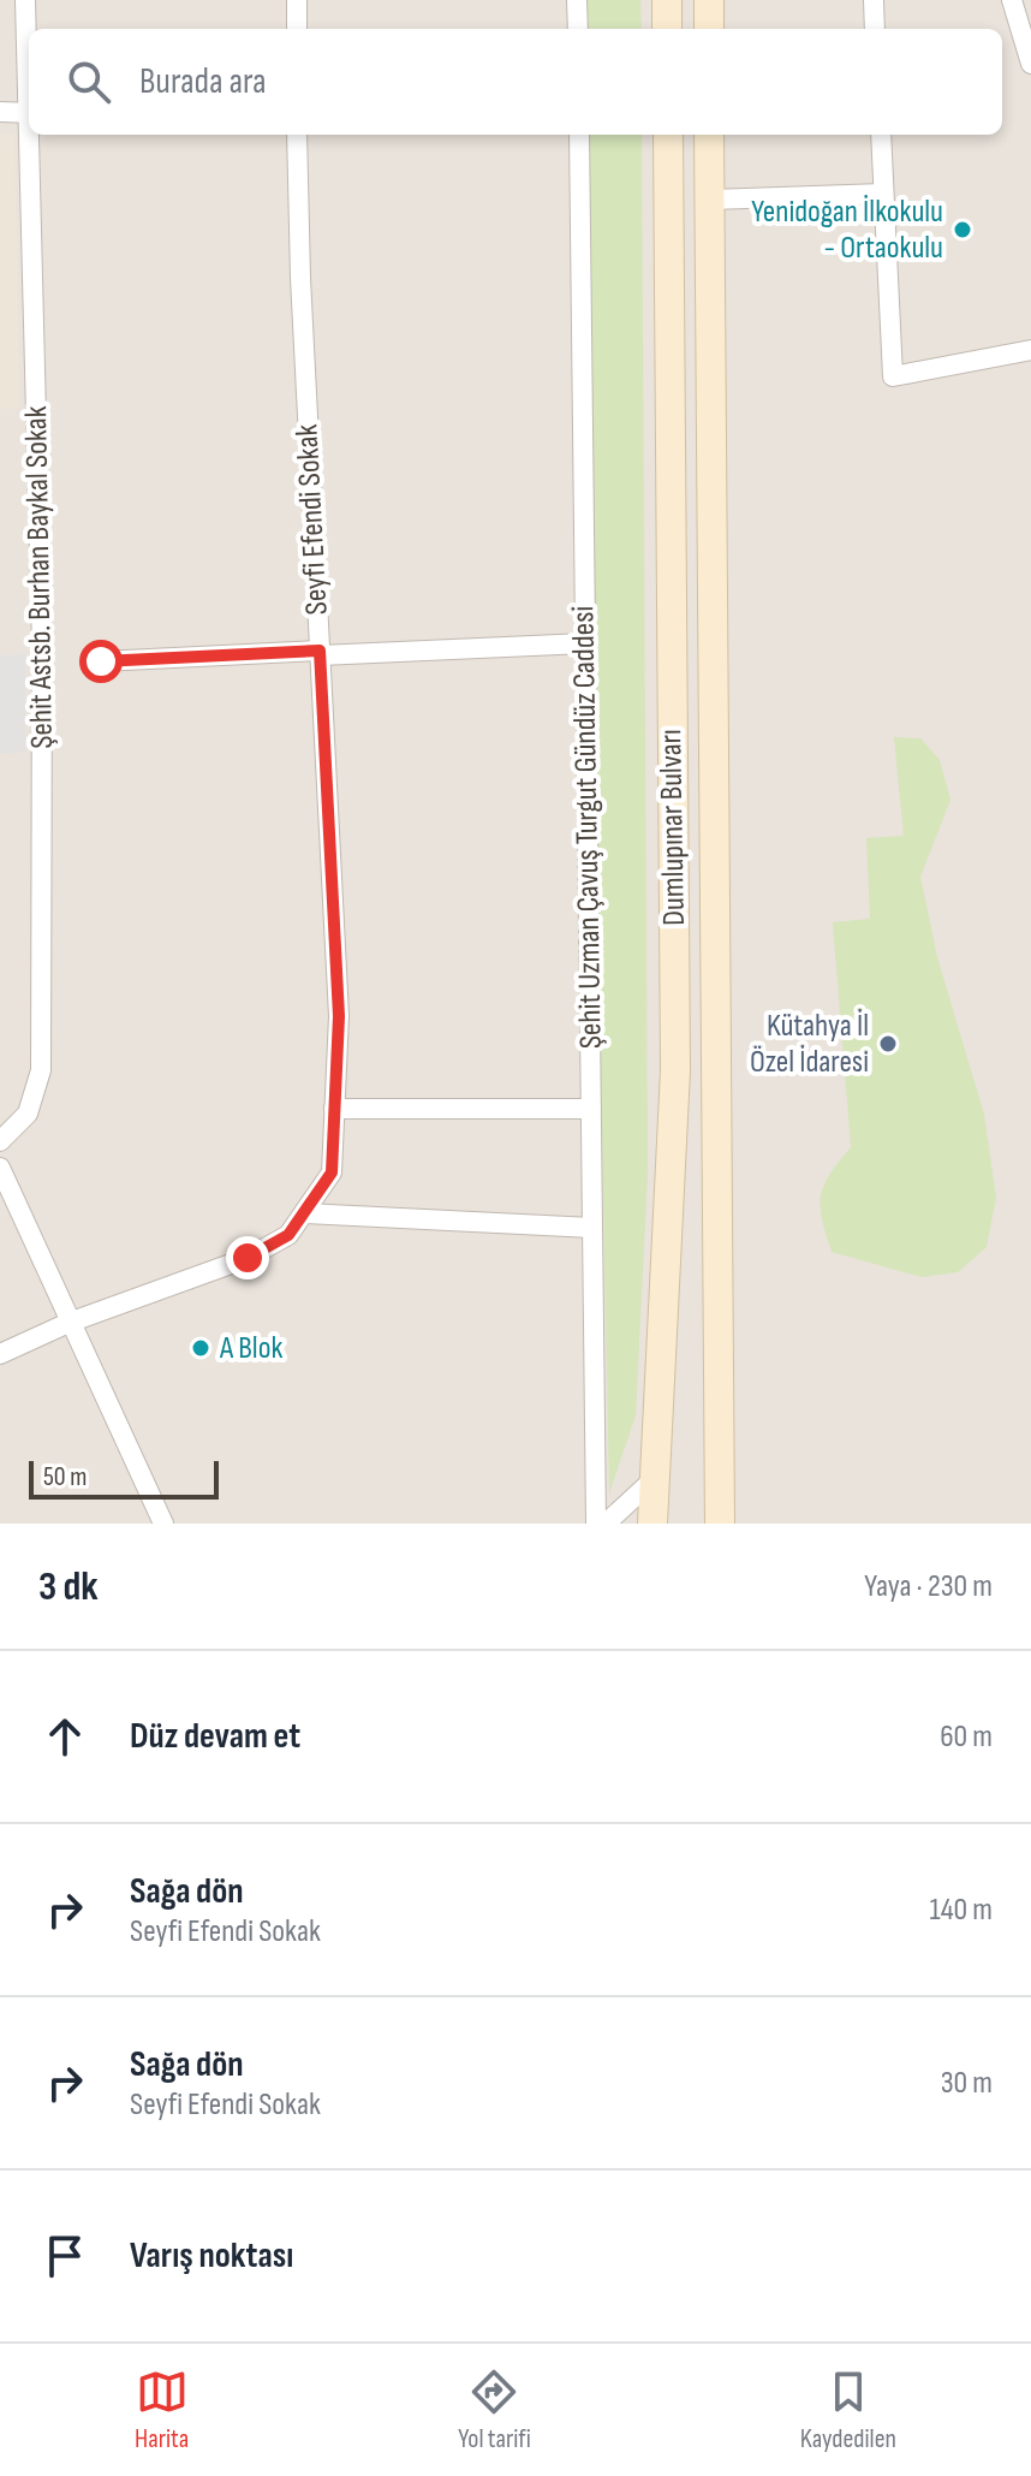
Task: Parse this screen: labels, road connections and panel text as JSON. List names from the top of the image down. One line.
{"streets":{"main road":["Dumlupınar Bulvarı"],"street":["Seyfi Efendi Sokak","Şehit Astsb. Burhan Baykal Sokak","Şehit Uzman Çavuş Turgut Gündüz Caddesi"]},"places":["Yenidoğan İlkokulu - Ortaokulu","Kütahya İl Özel İdaresi","A Blok"],"scale_bar":"50 m","page":{"search":"Burada ara","scale":"50 m","heading":["3 dk","Yaya · 230 m"],"list":[["Düz devam et","60 m"],["Sağa dön","Seyfi Efendi Sokak","140 m"],["Sağa dön","Seyfi Efendi Sokak","30 m"],"Varış noktası"],"nav":["Harita","Yol tarifi","Kaydedilen"]}}
